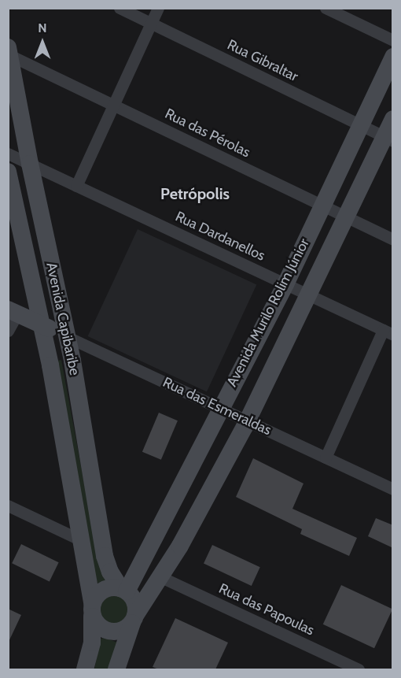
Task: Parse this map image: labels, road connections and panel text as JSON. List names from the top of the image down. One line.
{"streets":{"main road":["Avenida Murilo Rolim Júnior","Avenida Capibaribe","Rua das Esmeraldas"],"street":["Rua Gibraltar","Rua das Pérolas","Rua Dardanellos","Rua das Papoulas"]},"crossings":[["Rua Gibraltar","Avenida Murilo Rolim Júnior"],["Rua das Pérolas","Avenida Murilo Rolim Júnior"],["Rua das Pérolas","Avenida Capibaribe"],["Rua Dardanellos","Avenida Murilo Rolim Júnior"],["Rua Dardanellos","Avenida Capibaribe"],["Avenida Murilo Rolim Júnior","Avenida Capibaribe"],["Avenida Murilo Rolim Júnior","Rua das Esmeraldas"],["Avenida Murilo Rolim Júnior","Rua das Papoulas"],["Avenida Capibaribe","Rua das Esmeraldas"]],"districts":["Petrópolis"],"north":"top"}
